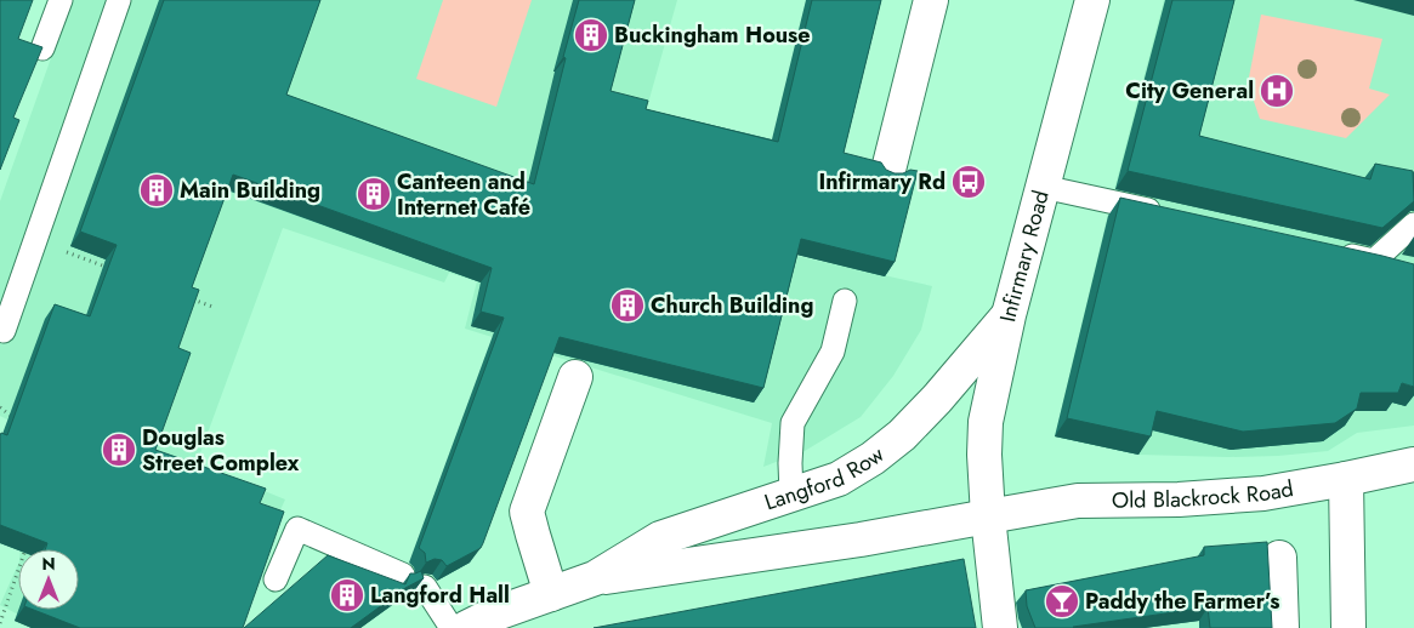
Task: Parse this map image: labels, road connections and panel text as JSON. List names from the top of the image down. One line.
{"streets":{"street":["Infirmary Road","Langford Row","Old Blackrock Road"]},"crossings":[["Infirmary Road","Langford Row"],["Infirmary Road","Old Blackrock Road"],["Langford Row","Old Blackrock Road"]],"places":{"building":["Buckingham House","Main Building","Canteen and Internet Café","Church Building","Douglas Street Complex","Langford Hall"],"hospital":["City General"],"bus stop":["Infirmary Rd"],"bar":["Paddy the Farmer’s"]},"north":"top"}
